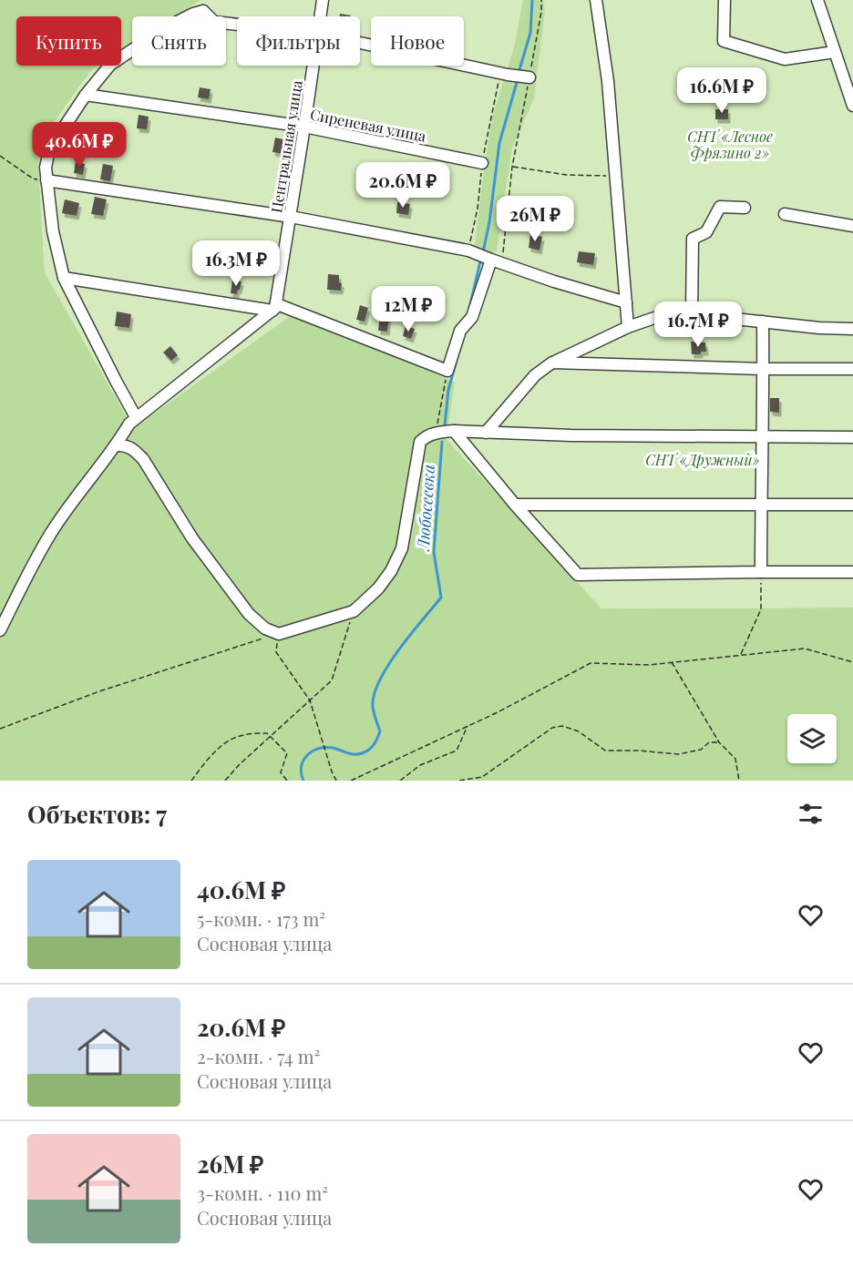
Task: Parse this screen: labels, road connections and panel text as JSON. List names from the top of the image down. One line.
{"streets":{"street":["Сиреневая улица","Центральная улица"]},"crossings":[["Сиреневая улица","Центральная улица"]],"water":["Любосеевка"],"parks":["СНТ «Лесное Фрязино 2»","СНТ «Дружный»"],"page":{"chip":["Купить","Снять","Фильтры","Новое"],"price":["16.6M ₽","40.6M ₽","20.6M ₽","26M ₽","16.3M ₽","12M ₽","16.7M ₽"],"heading":"Объектов: 7","list":[{"name":"40.6M ₽","note":"5-комн. · 173 m² · Сосновая улица"},{"name":"20.6M ₽","note":"2-комн. · 74 m² · Сосновая улица"},{"name":"26M ₽","note":"3-комн. · 110 m² · Сосновая улица"}]}}
